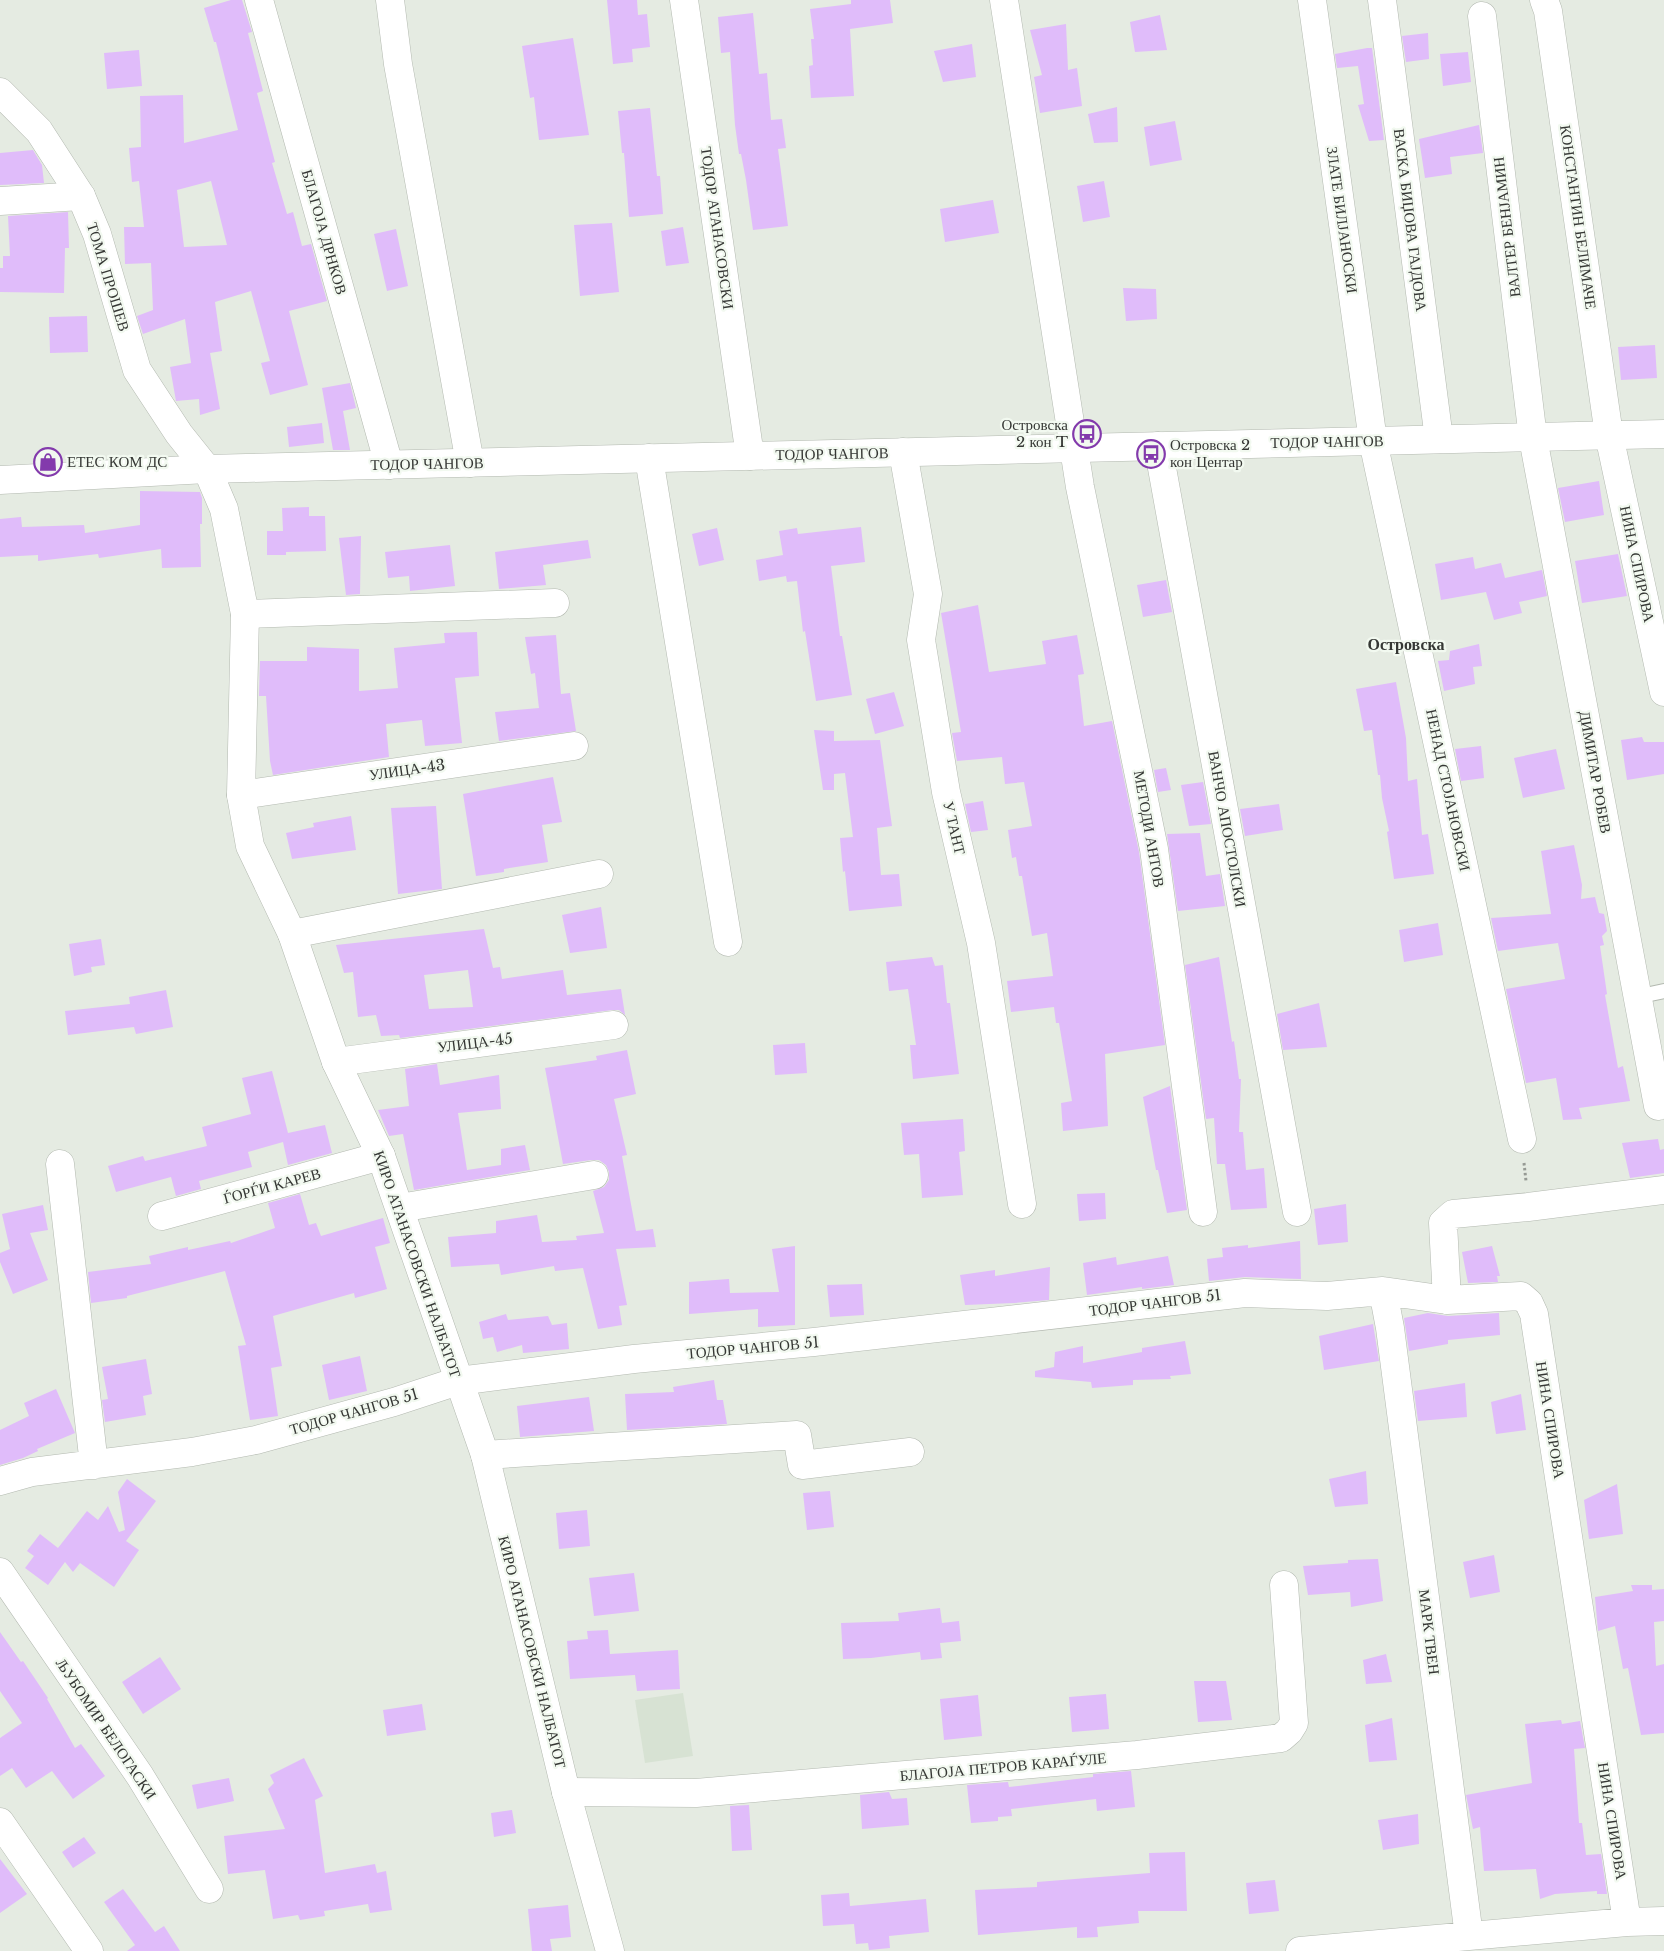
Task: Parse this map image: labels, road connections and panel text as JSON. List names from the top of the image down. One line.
{"streets":{"street":["КОНСТАНТИН БЕЛИМАЧЕ","ЗЛАТЕ БИЛЈАНОСКИ","ВАСКА БИЏОВА ГАЈДОВА","ВАЛТЕР БЕНЈАМИН","ТОДОР АТАНАСОВСКИ","БЛАГОЈА ДРНКОВ","ТОМА ПРОШЕВ","ТОДОР ЧАНГОВ","НИНА СПИРОВА","УЛИЦА-43","ДИМИТАР РОБЕВ","НЕНАД СТОЈАНОВСКИ","У ТАНТ","МЕТОДИ АНТОВ","ВАНЧО АПОСТОЛСКИ","УЛИЦА-45","ЃОРЃИ КАРЕВ","КИРО АТАНАСОВСКИ НАЛБАТОТ","ТОДОР ЧАНГОВ 51","МАРК ТВЕН","ЉУБОМИР БЕЛОГАСКИ","БЛАГОЈА ПЕТРОВ КАРАЃУЛЕ"]},"crossings":[["КОНСТАНТИН БЕЛИМАЧЕ","ТОДОР ЧАНГОВ"],["КОНСТАНТИН БЕЛИМАЧЕ","НИНА СПИРОВА"],["ЗЛАТЕ БИЛЈАНОСКИ","ТОДОР ЧАНГОВ"],["ЗЛАТЕ БИЛЈАНОСКИ","НЕНАД СТОЈАНОВСКИ"],["ВАСКА БИЏОВА ГАЈДОВА","ТОДОР ЧАНГОВ"],["ВАЛТЕР БЕНЈАМИН","ТОДОР ЧАНГОВ"],["ВАЛТЕР БЕНЈАМИН","ДИМИТАР РОБЕВ"],["ТОДОР АТАНАСОВСКИ","ТОДОР ЧАНГОВ"],["БЛАГОЈА ДРНКОВ","ТОДОР ЧАНГОВ"],["ТОМА ПРОШЕВ","ТОДОР ЧАНГОВ"],["ТОМА ПРОШЕВ","КИРО АТАНАСОВСКИ НАЛБАТОТ"],["ТОДОР ЧАНГОВ","НИНА СПИРОВА"],["ТОДОР ЧАНГОВ","ДИМИТАР РОБЕВ"],["ТОДОР ЧАНГОВ","НЕНАД СТОЈАНОВСКИ"],["ТОДОР ЧАНГОВ","У ТАНТ"],["ТОДОР ЧАНГОВ","МЕТОДИ АНТОВ"],["ТОДОР ЧАНГОВ","ВАНЧО АПОСТОЛСКИ"],["ТОДОР ЧАНГОВ","КИРО АТАНАСОВСКИ НАЛБАТОТ"],["НИНА СПИРОВА","ТОДОР ЧАНГОВ 51"],["УЛИЦА-43","КИРО АТАНАСОВСКИ НАЛБАТОТ"],["УЛИЦА-45","КИРО АТАНАСОВСКИ НАЛБАТОТ"],["ЃОРЃИ КАРЕВ","КИРО АТАНАСОВСКИ НАЛБАТОТ"],["КИРО АТАНАСОВСКИ НАЛБАТОТ","ТОДОР ЧАНГОВ 51"],["КИРО АТАНАСОВСКИ НАЛБАТОТ","БЛАГОЈА ПЕТРОВ КАРАЃУЛЕ"],["ТОДОР ЧАНГОВ 51","МАРК ТВЕН"]],"districts":["Островска"],"places":{"bus stop":["Островска 2 кон T","Островска 2 кон Центар"],"shop":["ЕТЕС КОМ ДС"]}}
